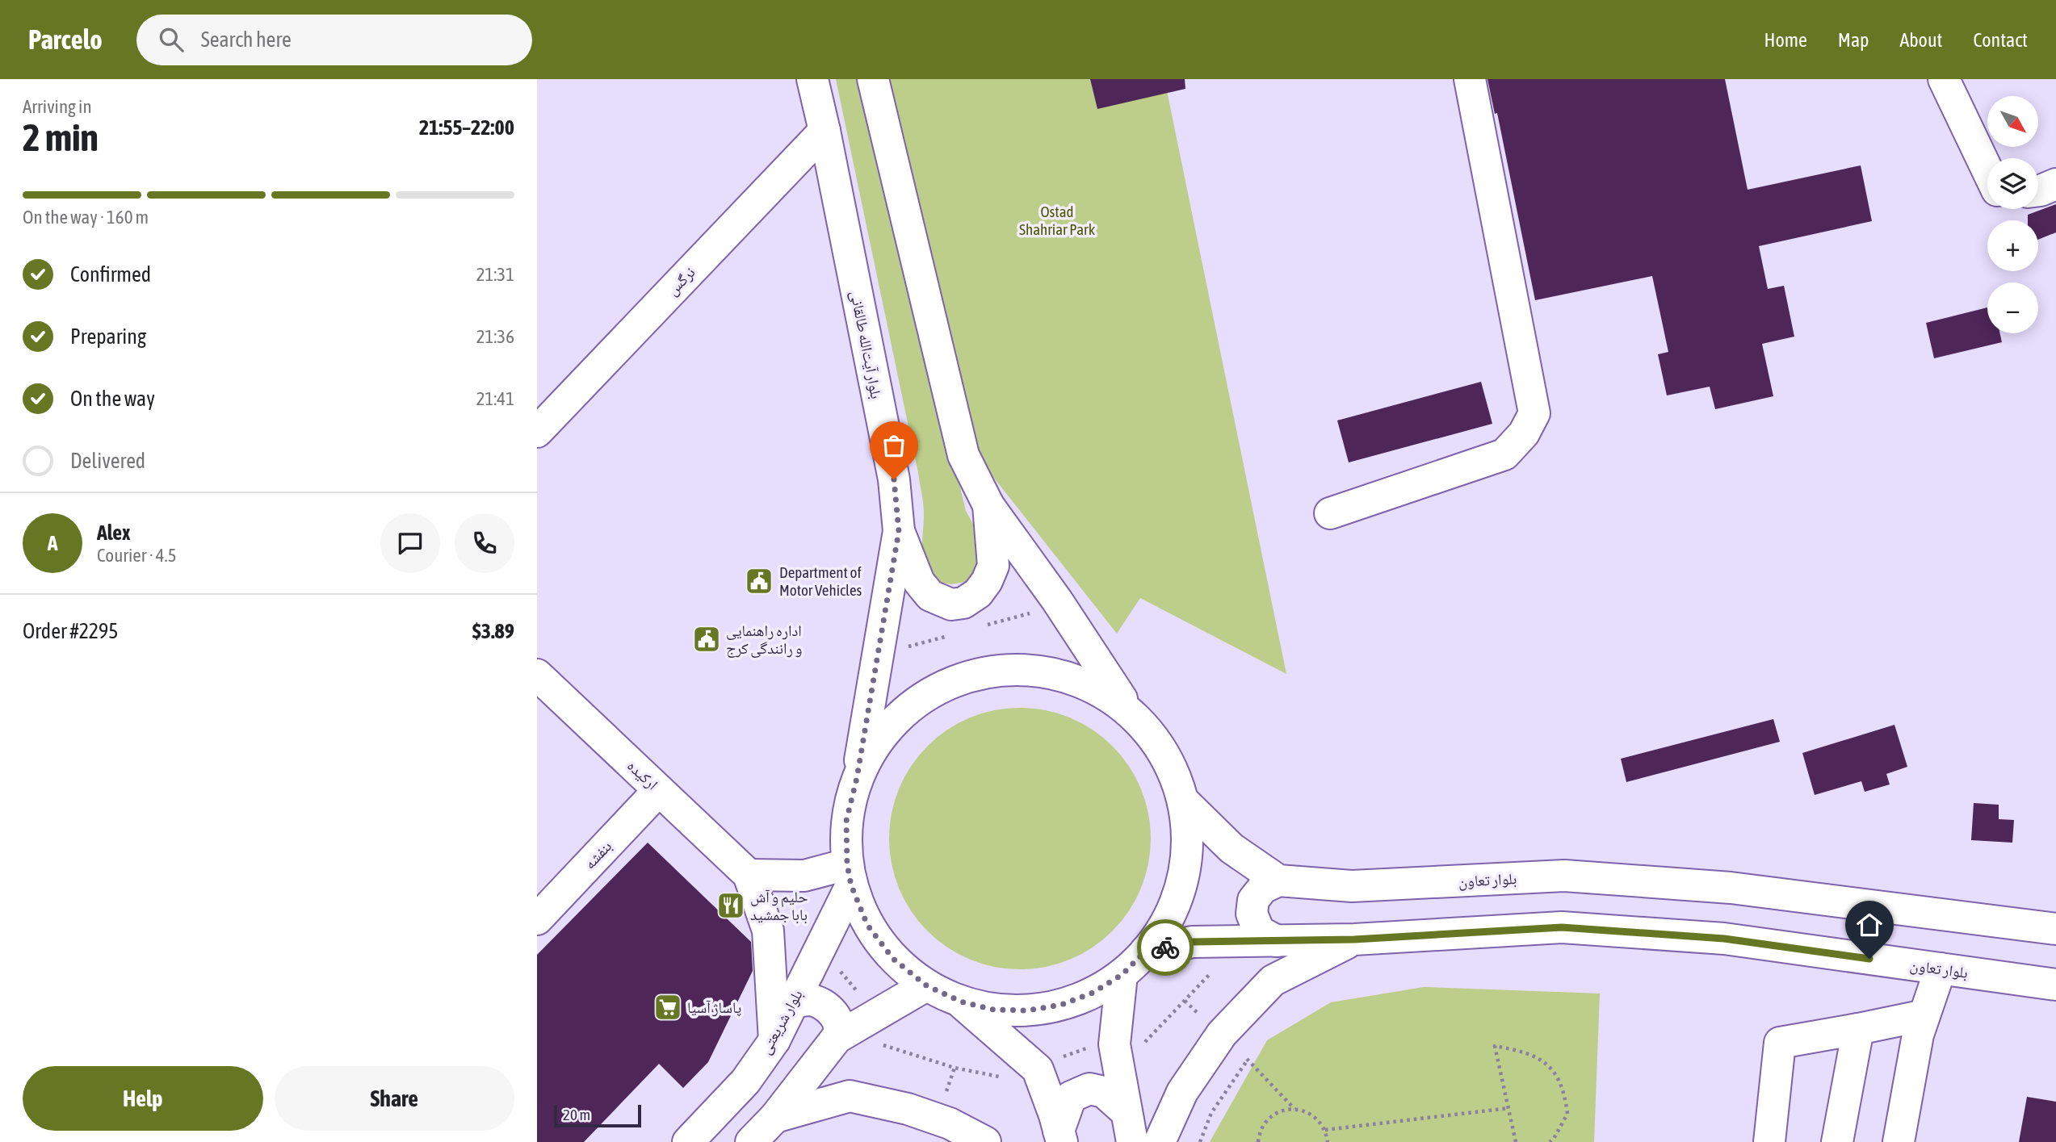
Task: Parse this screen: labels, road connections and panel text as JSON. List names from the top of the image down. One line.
{"streets":{"main road":["نرگس","بلوار آیت‌الله طالقانی","ارکیده","بنفشه","بلوار تعاون","بلوار شریعتی"]},"crossings":[["نرگس","بلوار آیت‌الله طالقانی"],["ارکیده","بنفشه"],["ارکیده","بلوار شریعتی"]],"parks":["Ostad Shahriar Park"],"places":{"public building":["Department of Motor Vehicles","اداره راهنمایی و رانندگی کرج"],"restaurant":["حلیم و آش بابا جمشید"],"supermarket":["پاساژ آسیا"]},"scale_bar":"20 m","north":"bottom right","page":{"header":"Parcelo","search":"Search here","nav":["Home","Map","About","Contact"],"heading":["2 min","Arriving in","21:55–22:00"],"panel":["Alex","Courier · 4.5","Order #2295","$3.89"],"map_buttons":["+","−"],"bar":"On the way · 160 m","list":[["Confirmed","21:31"],["Preparing","21:36"],["On the way","21:41"],"Delivered"],"round":"A","buttons":["Help","Share"],"scale":"20 m"}}
